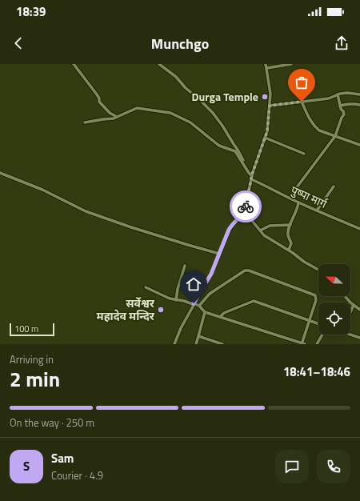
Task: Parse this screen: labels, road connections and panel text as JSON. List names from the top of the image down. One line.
{"streets":{"street":["पुष्पा मार्ग"]},"places":["Durga Temple","सर्वेश्वर महादेव मन्दिर"],"scale_bar":"100 m","north":"left","page":{"status":"18:39","header":"Munchgo","scale":"100 m","heading":["2 min","Arriving in","18:41–18:46"],"panel":["Sam","Courier · 4.9"],"bar":"On the way · 250 m","round":"S"}}
